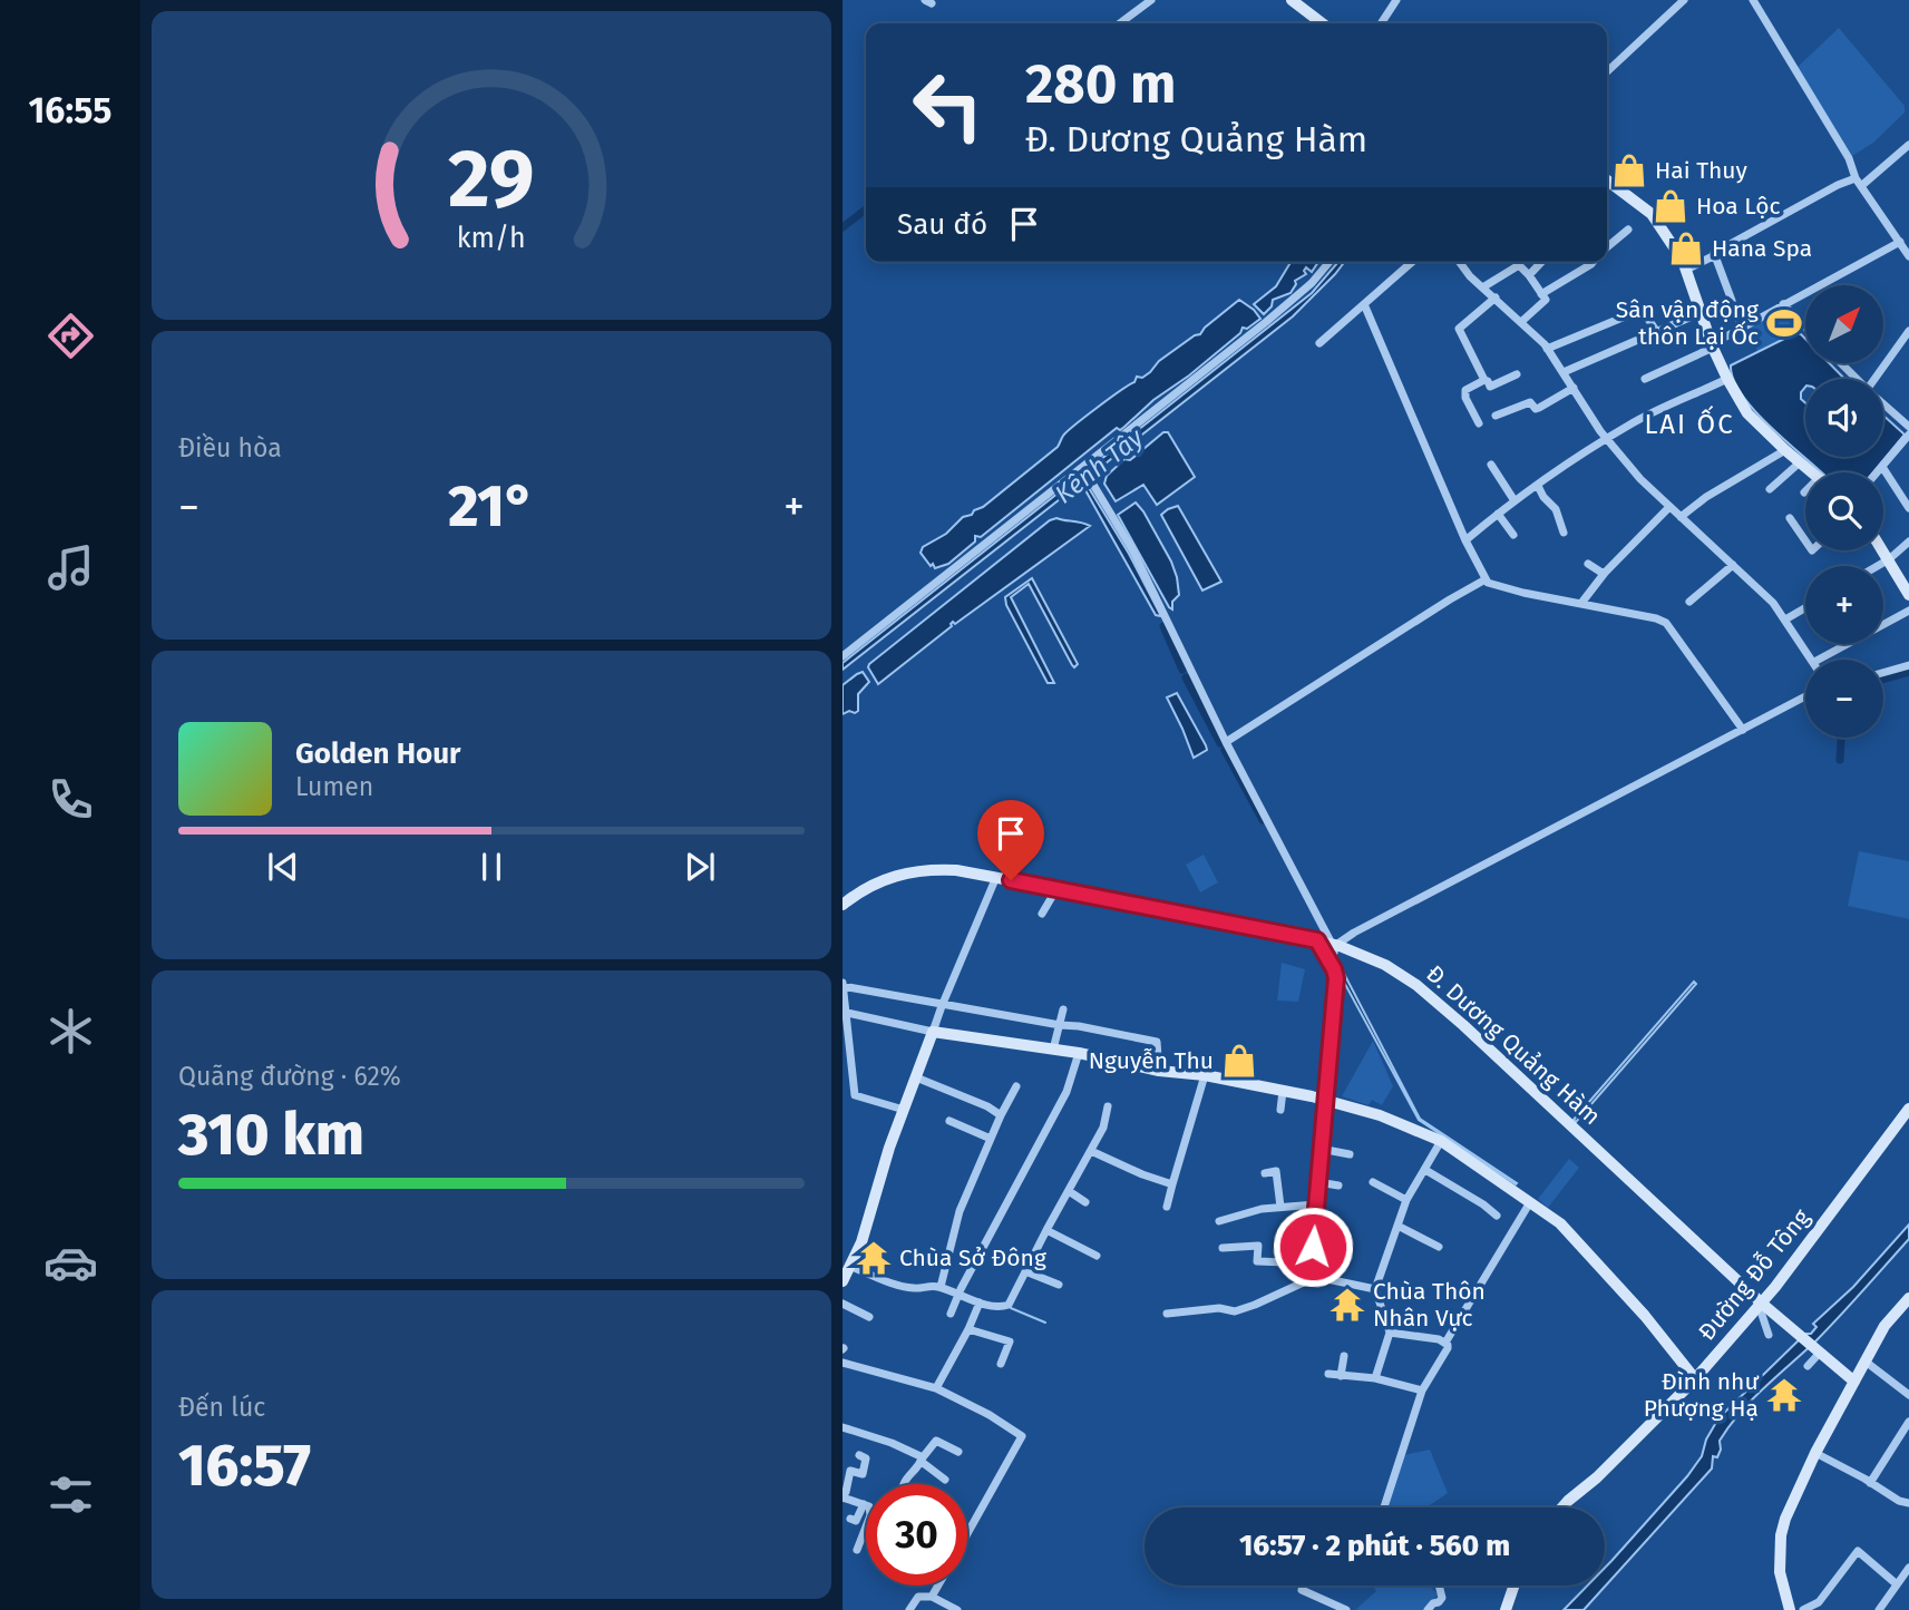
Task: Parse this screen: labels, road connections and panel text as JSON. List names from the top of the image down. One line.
{"streets":{"main road":["Đ. Dương Quảng Hàm","Đường Đỗ Tông"]},"crossings":[["Đ. Dương Quảng Hàm","Đường Đỗ Tông"]],"districts":["LAI ỐC"],"water":["Kênh Tây"],"places":{"shop":["Hai Thuy","Hoa Lộc","Hana Spa","Nguyễn Thu"],"sports":["Sân vận động thôn Lại Ốc"],"temple":["Chùa Sở Đông","Chùa Thôn Nhân Vực","Đình như Phượng Hạ"]},"north":"top right","page":{"tabs":"16:55","turn":["280 m","Đ. Dương Quảng Hàm"],"then":"Sau đó","map_buttons":["+","−"],"tile":["Điều hòa",["Quãng đường · 62%","310 km"],["Đến lúc","16:57"]],"heat":["−","21°","+"],"song":["Golden Hour","Lumen"],"limit":"30","trip":"16:57 · 2 phút · 560 m","gauge":["29","km/h"]}}
